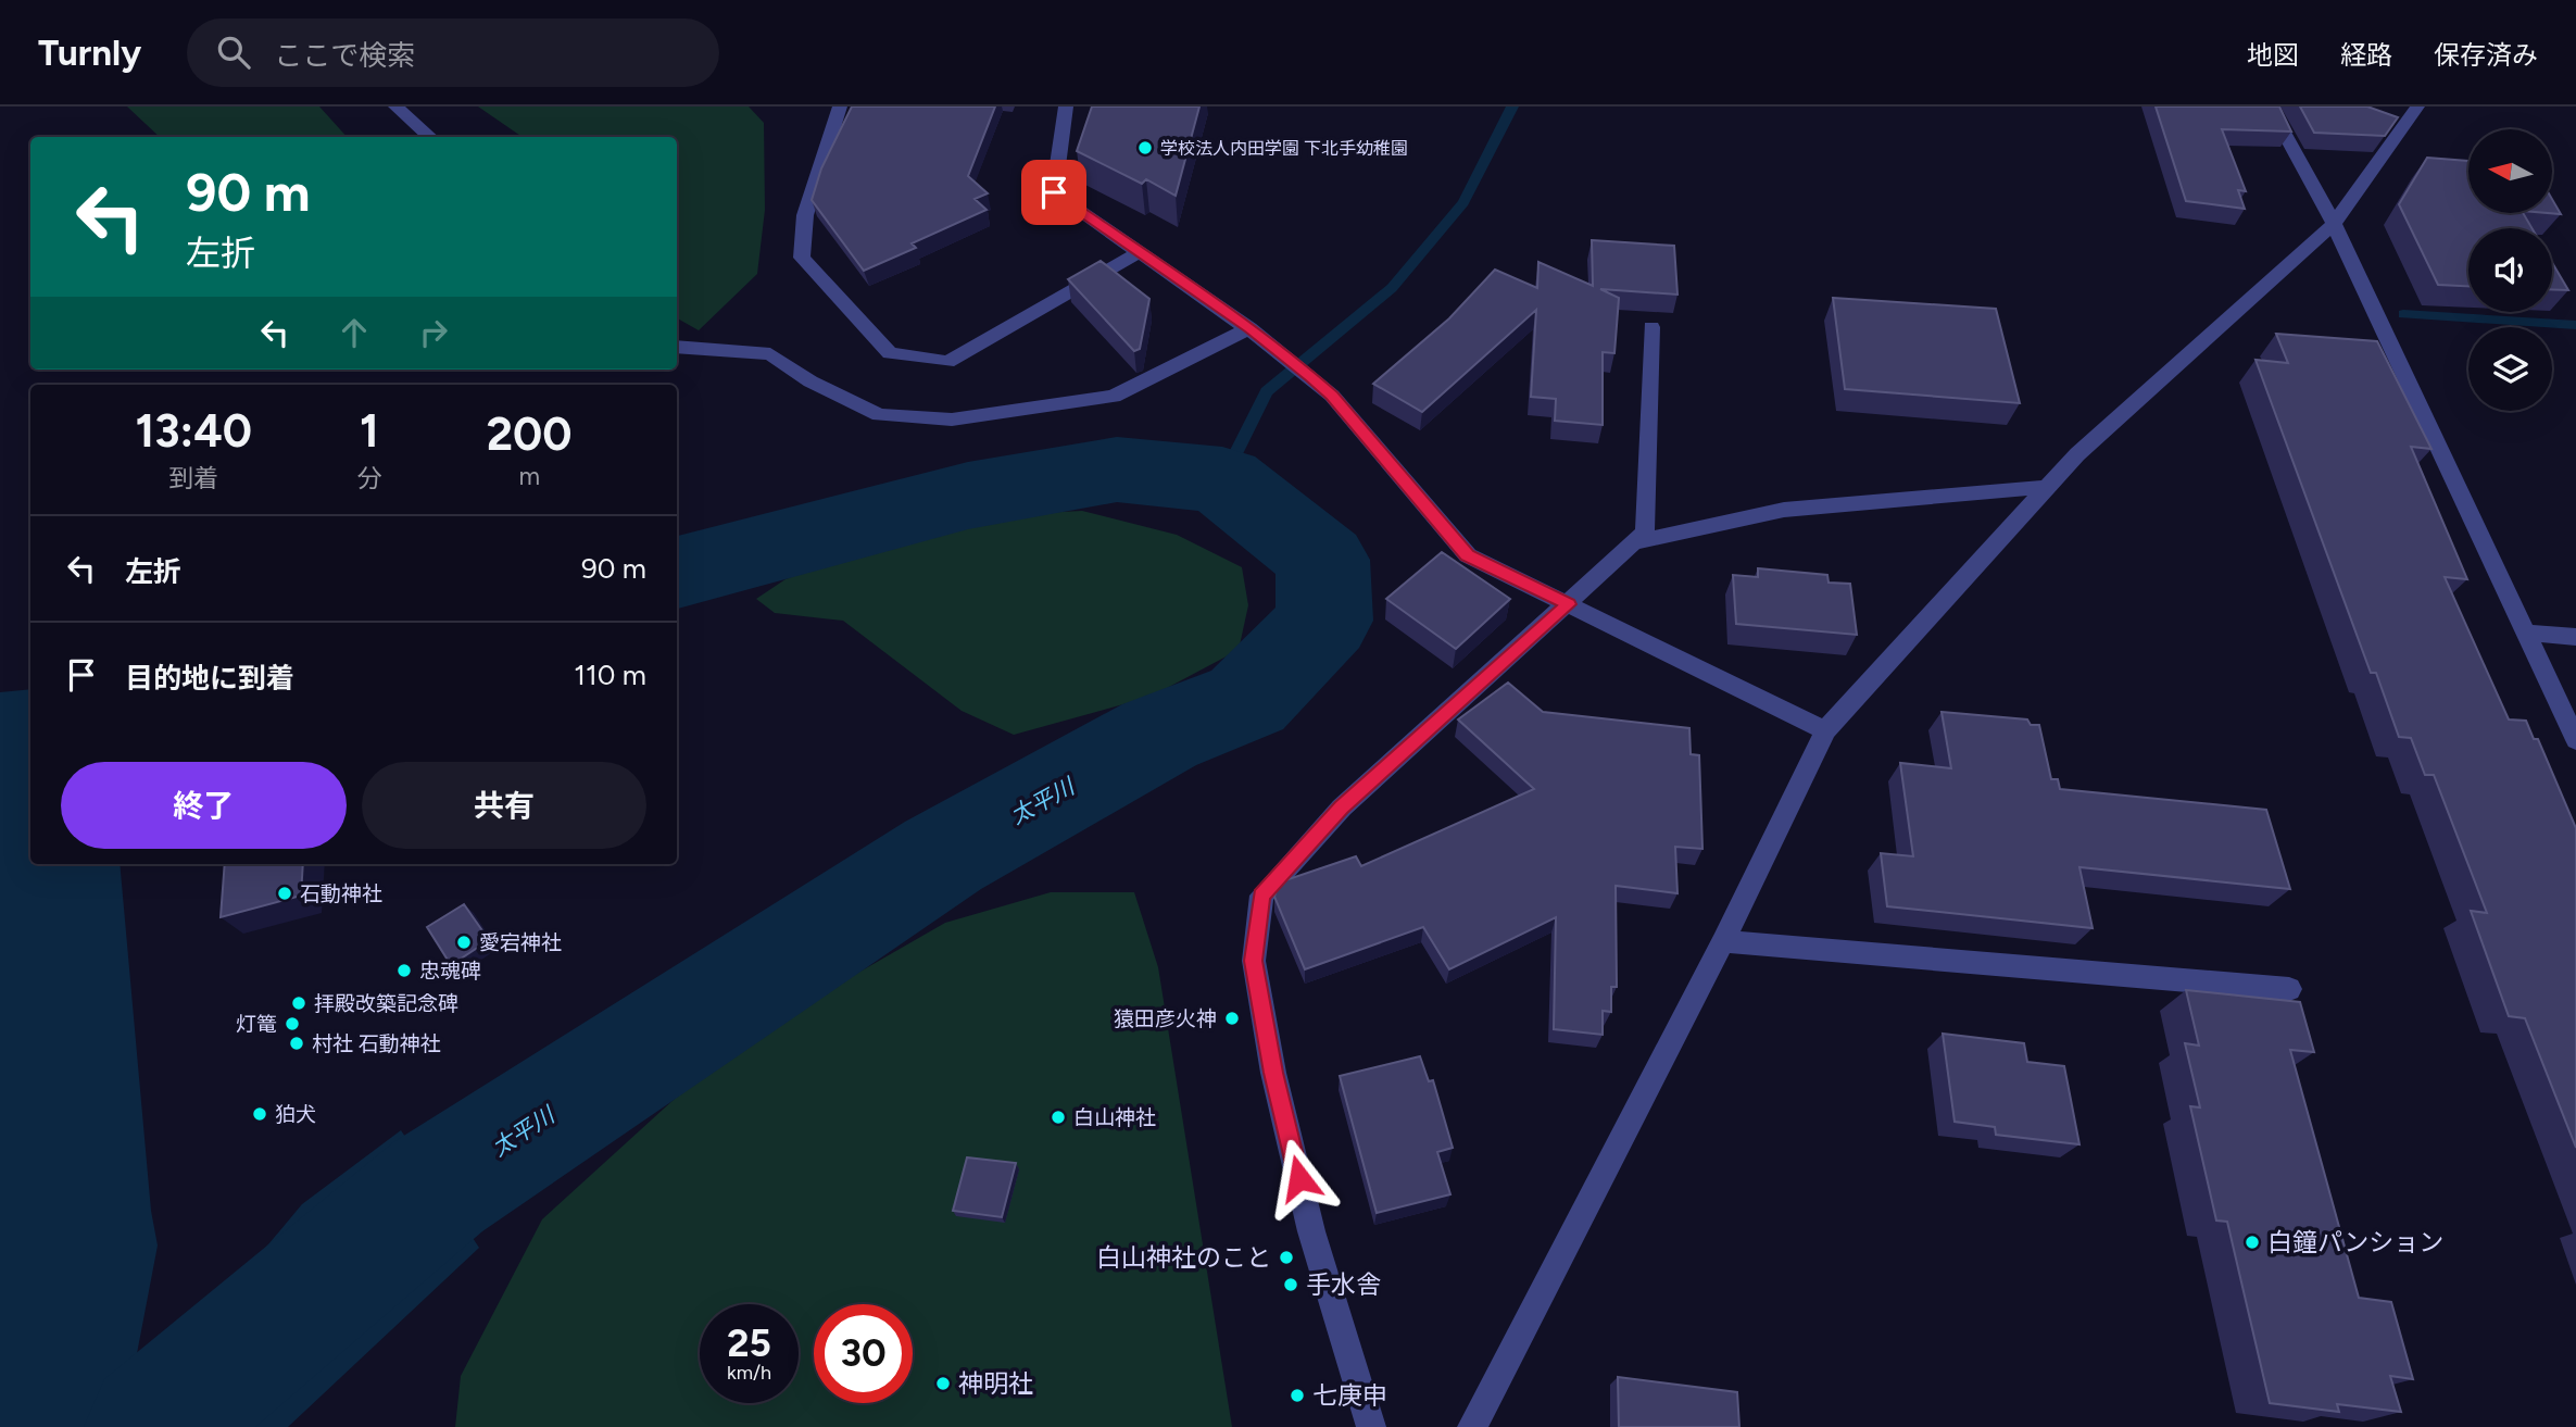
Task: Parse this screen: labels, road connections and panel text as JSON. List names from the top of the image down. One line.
{"water":["太平川"],"places":["学校法人内田学園 下北手幼稚園","石動神社","愛宕神社","忠魂碑","拝殿改築記念碑","猿田彦火神","灯篭","村社 石動神社","狛犬","白山神社","白鐘パンション","白山神社のこと","手水舎","神明社","七庚申"],"north":"left","page":{"header":"Turnly","search":"ここで検索","nav":["地図","経路","保存済み"],"turn":["90 m","左折"],"eta":["13:40","到着","1","分","200","m"],"list":[{"name":"左折","value":"90 m"},{"name":"目的地に到着","value":"110 m"}],"buttons":["終了","共有"],"speed":"25 km/h","limit":"30"}}
